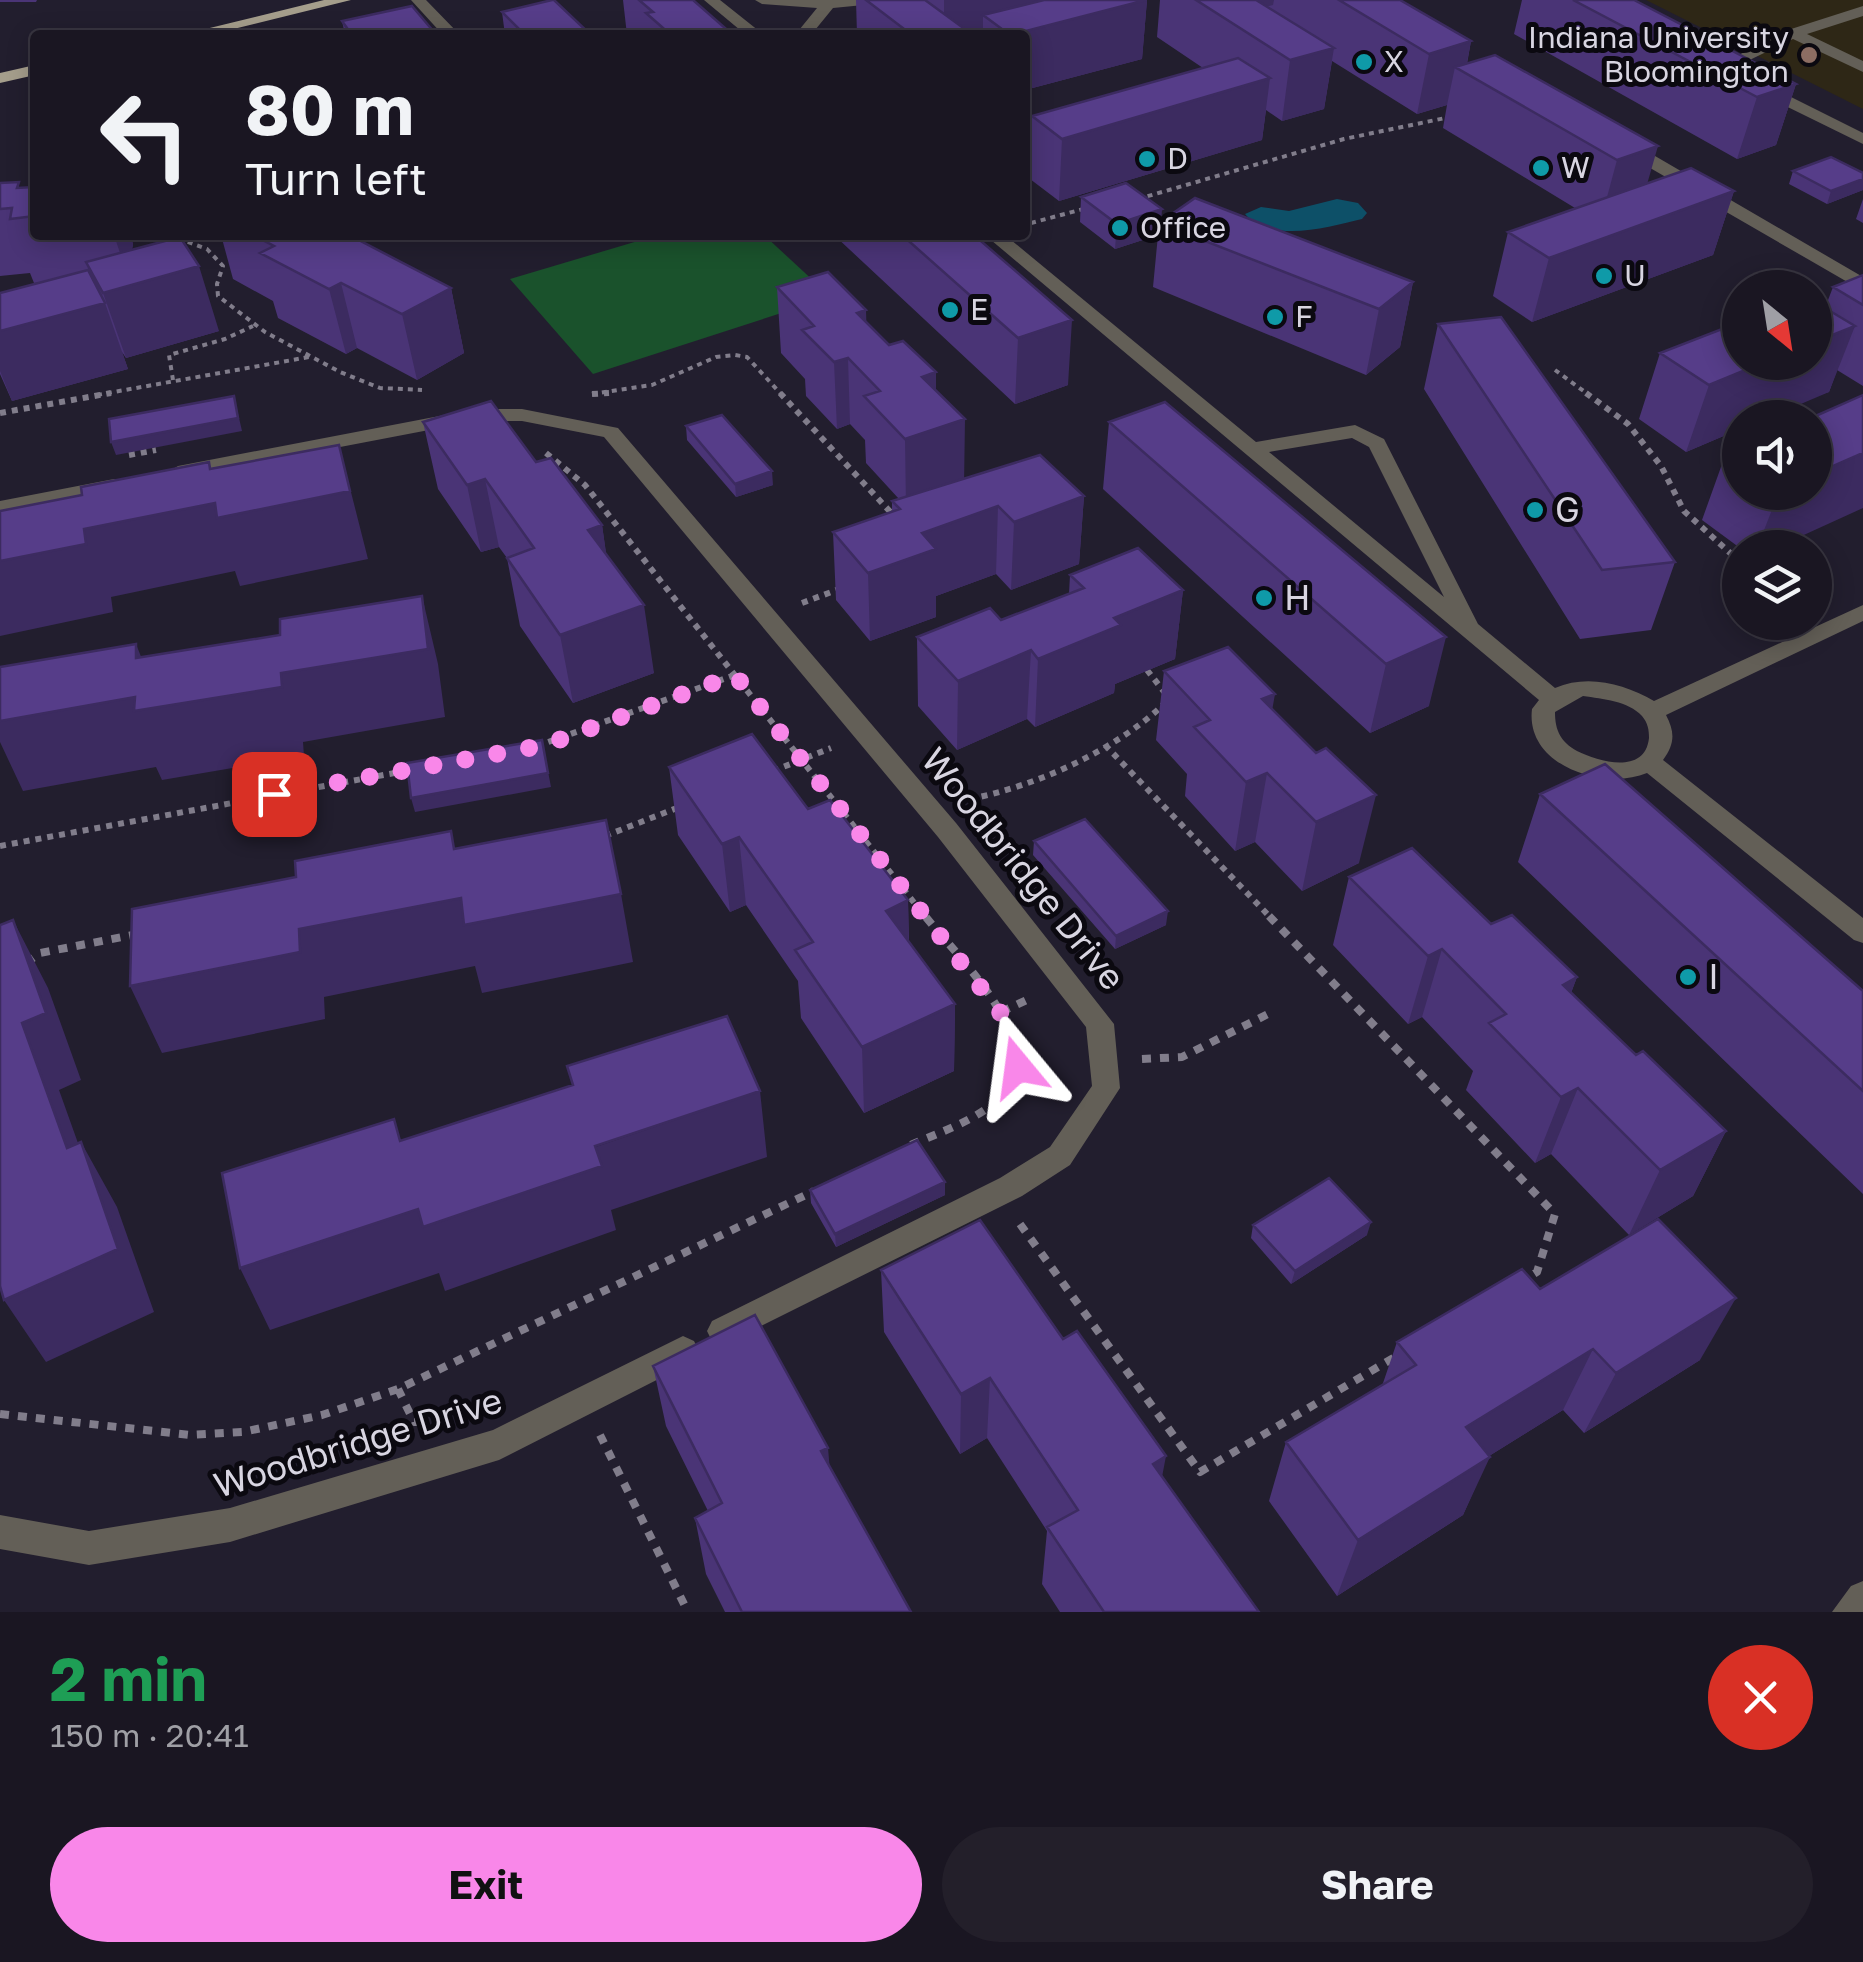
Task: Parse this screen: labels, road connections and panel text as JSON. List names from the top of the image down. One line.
{"streets":{"street":["Woodbridge Drive"]},"places":["Indiana University Bloomington","X","D","W","Office","U","E","F","G","H","I"],"north":"bottom right","page":{"turn":["80 m","Turn left"],"heading":["2 min","150 m · 20:41"],"buttons":["Exit","Share"]}}
